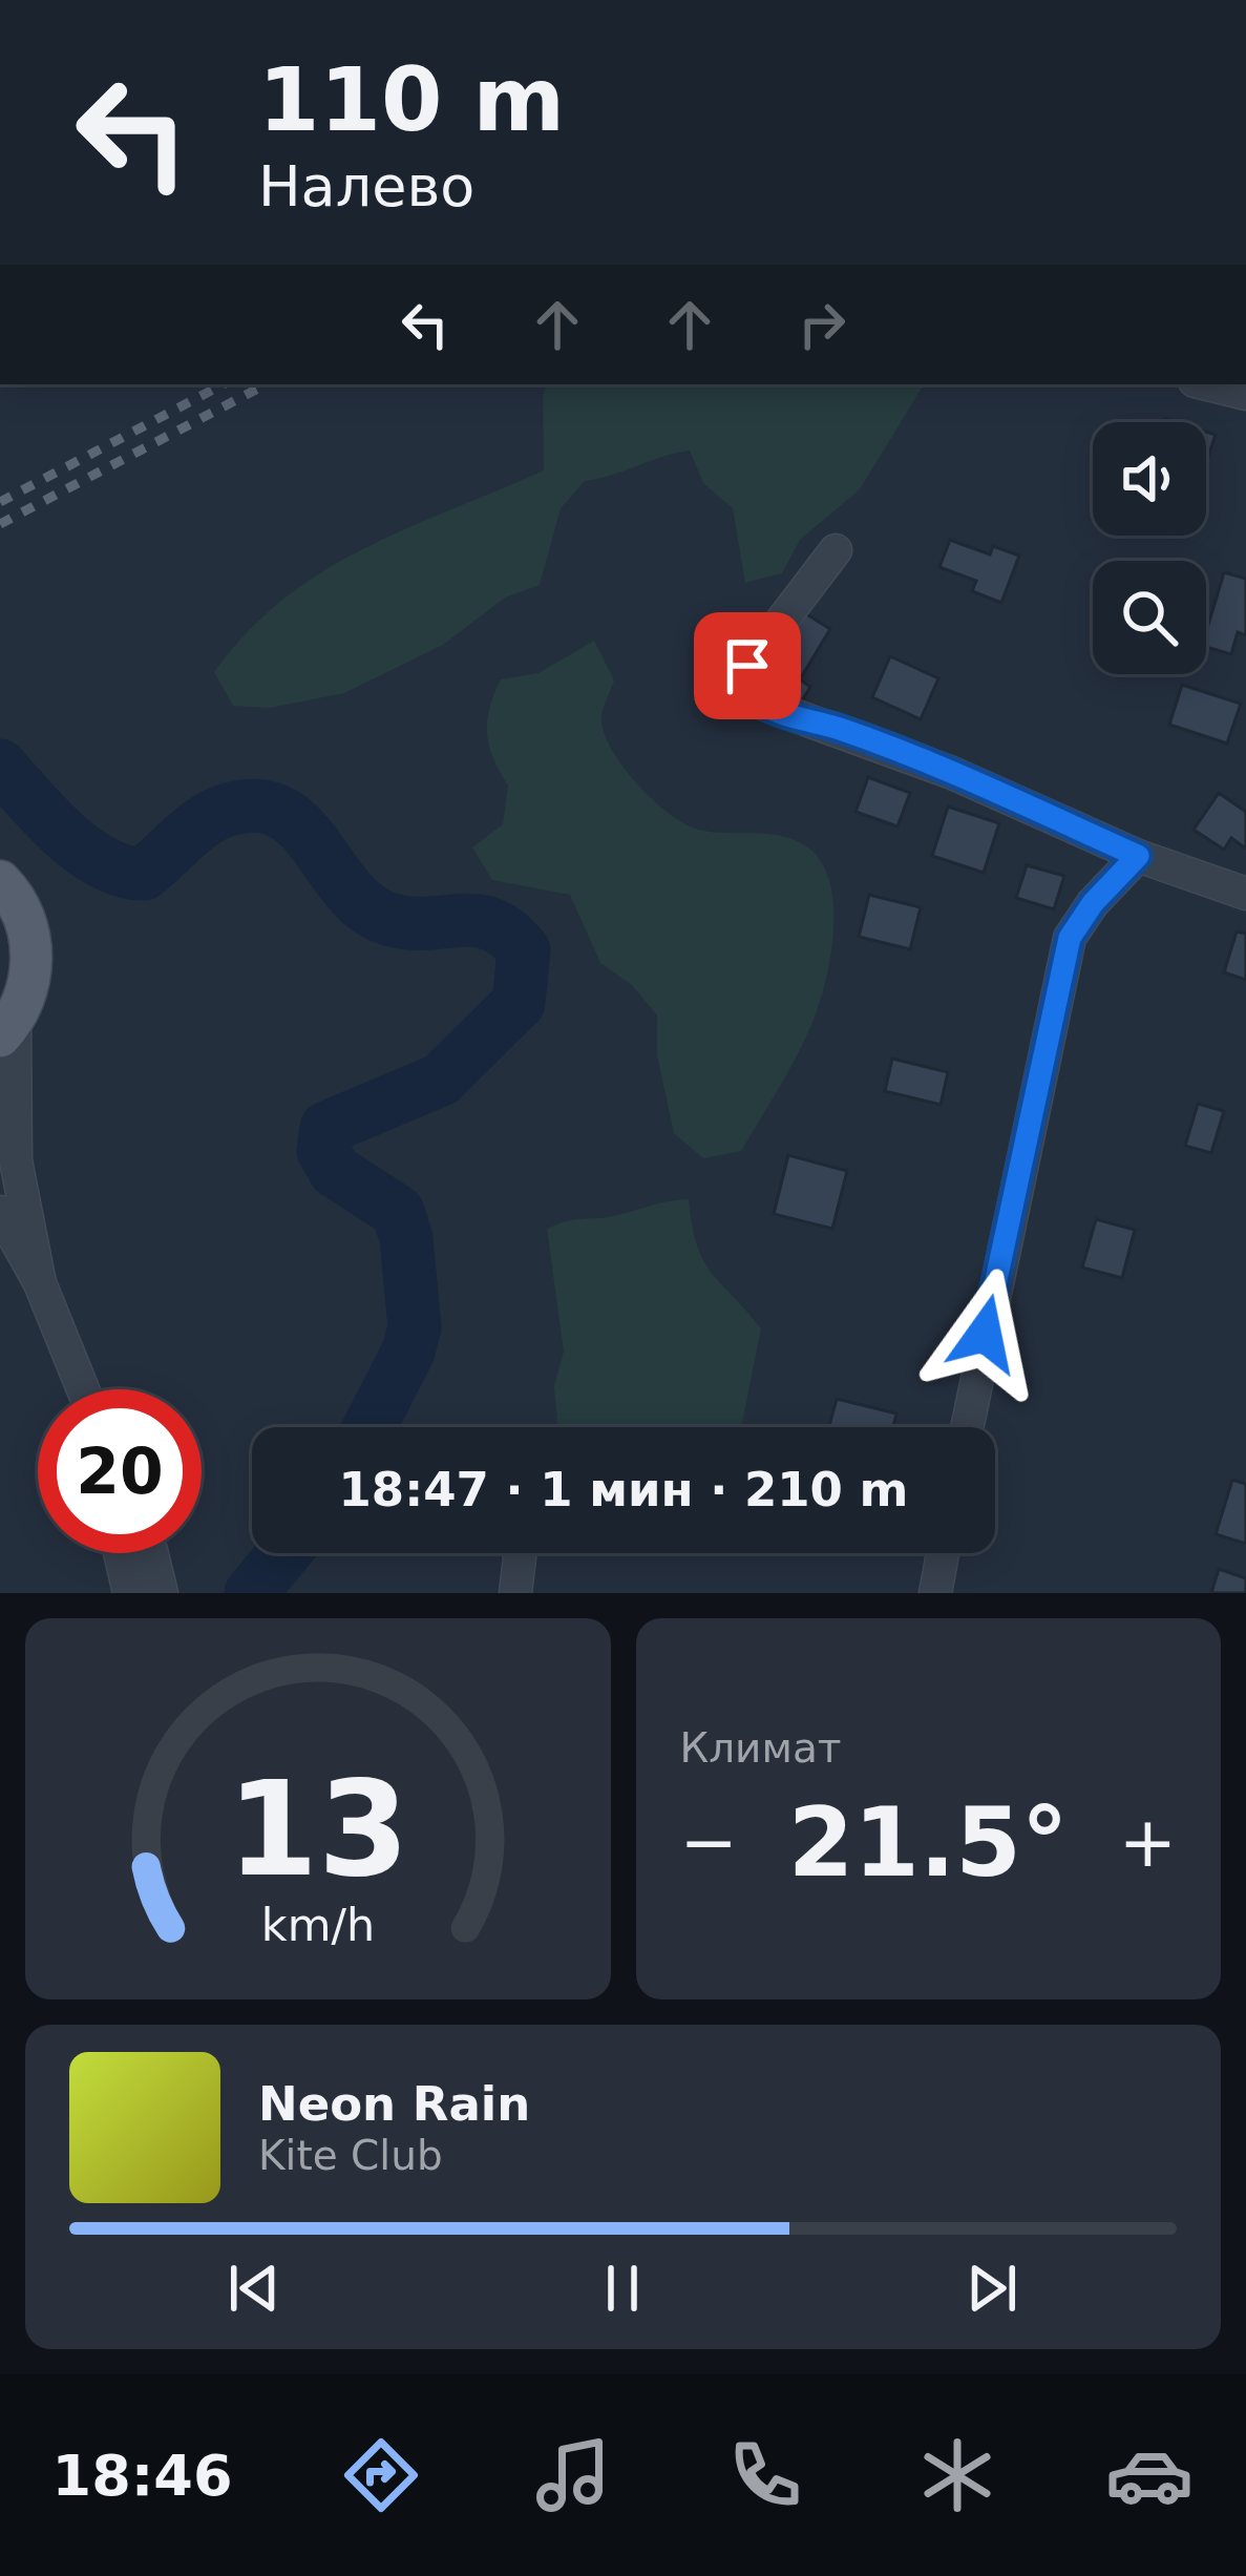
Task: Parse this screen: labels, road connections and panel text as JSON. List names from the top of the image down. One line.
{"page":{"turn":["110 m","Налево"],"limit":"20","trip":"18:47 · 1 мин · 210 m","tile":"Климат","heat":["−","21.5°","+"],"song":["Neon Rain","Kite Club"],"tabs":"18:46","gauge":["13","km/h"]}}
